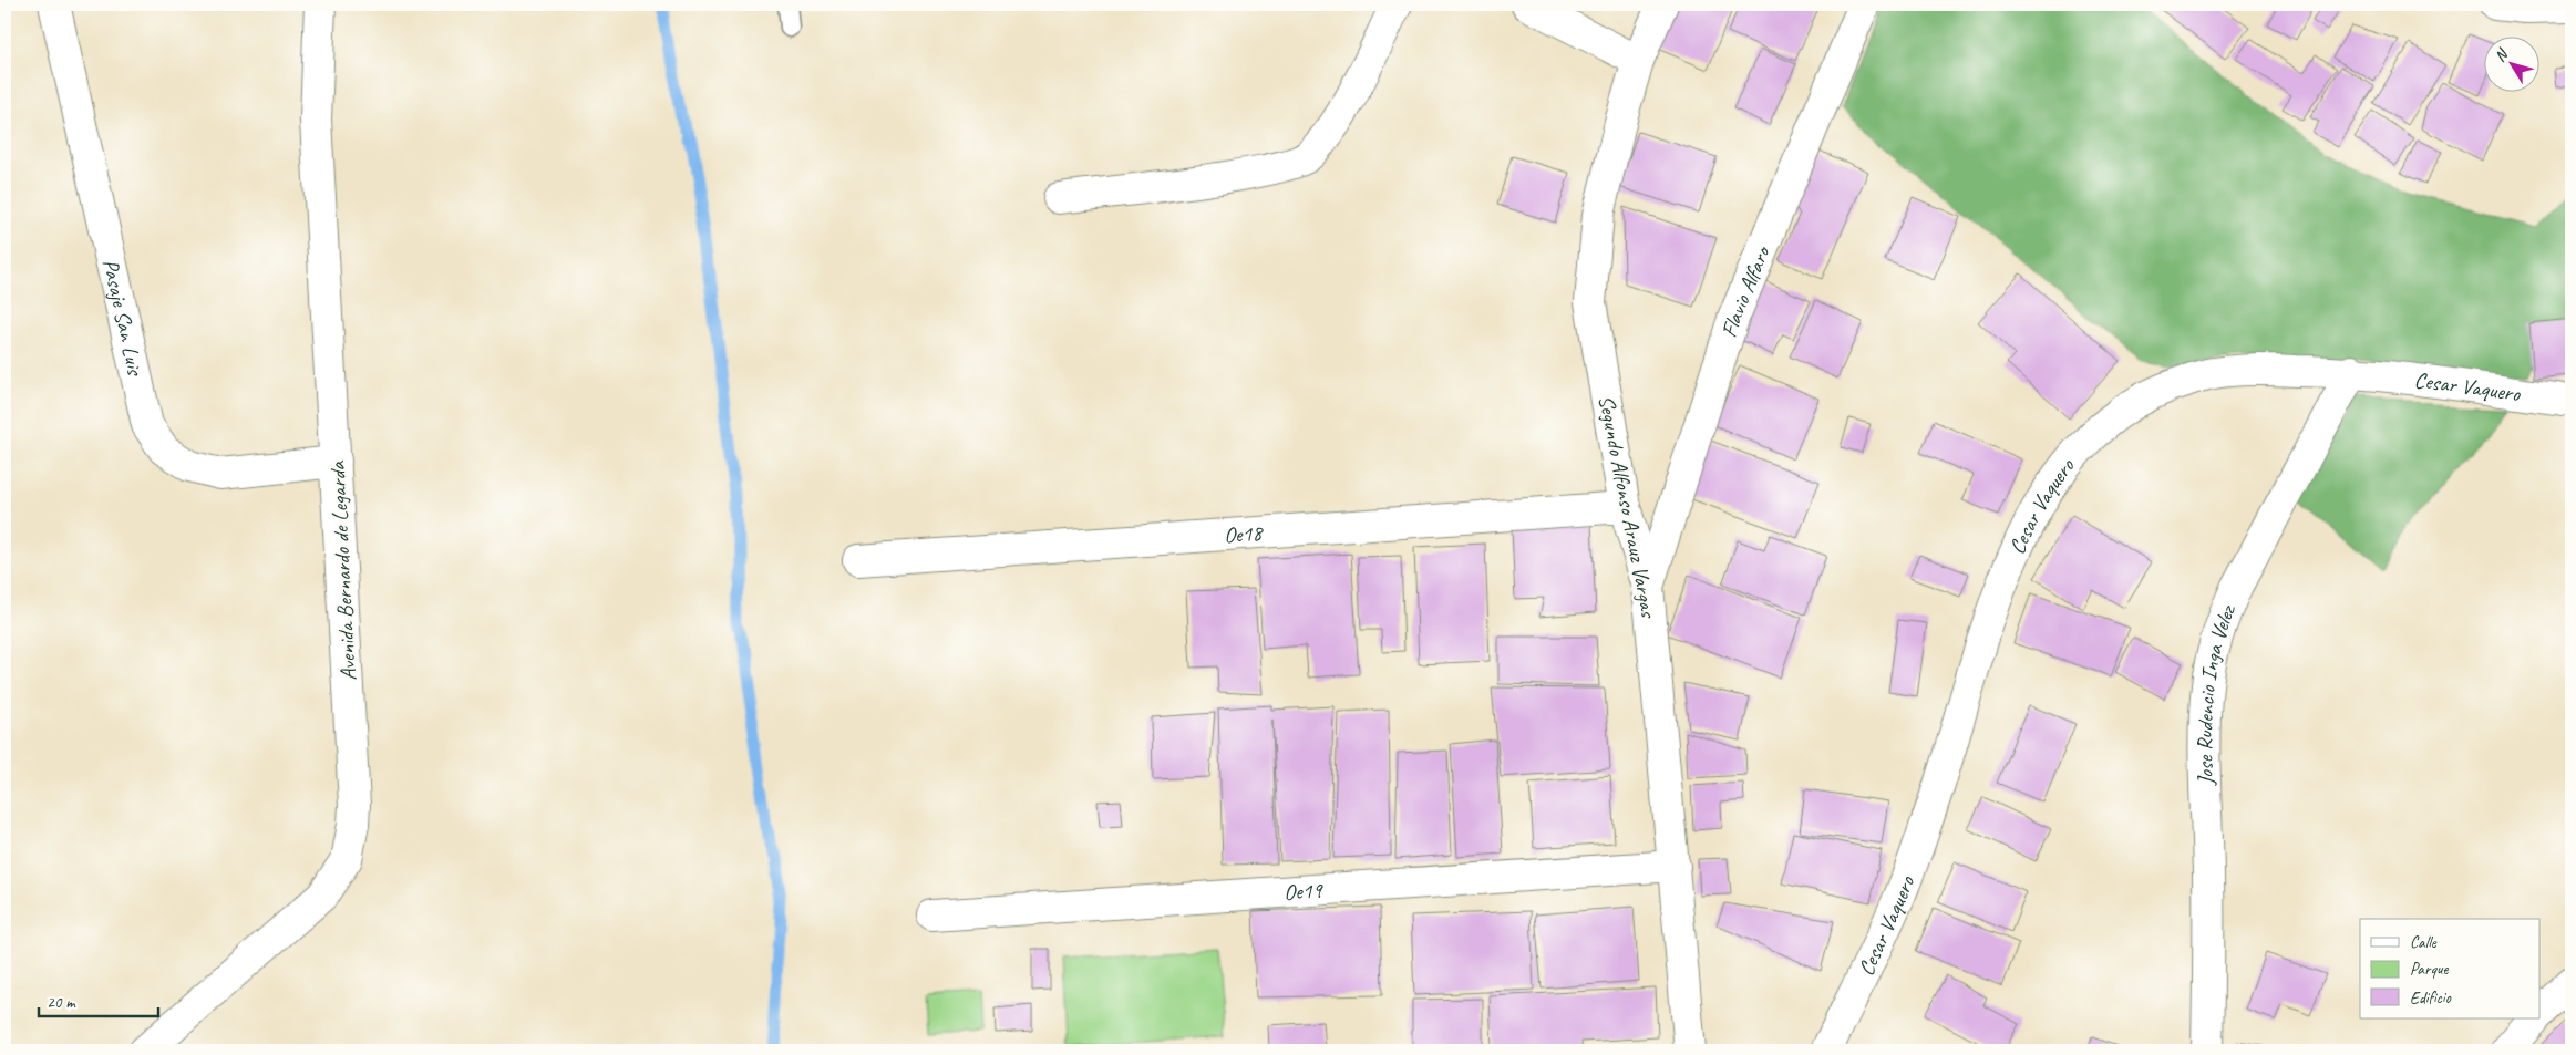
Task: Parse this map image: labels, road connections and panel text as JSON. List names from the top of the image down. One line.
{"streets":{"street":["Flavio Alfaro","Pasaje San Luis","Cesar Vaquero","Segundo Alfonso Arauz Vargas","Oe18","Avenida Bernardo de Legarda","Jose Rudencio Inga Velez","Oe19"]},"crossings":[["Flavio Alfaro","Segundo Alfonso Arauz Vargas"],["Pasaje San Luis","Avenida Bernardo de Legarda"],["Cesar Vaquero","Jose Rudencio Inga Velez"],["Segundo Alfonso Arauz Vargas","Oe18"],["Segundo Alfonso Arauz Vargas","Oe19"]],"legend":["Calle","Parque","Edificio"],"scale_bar":"20 m","north":"top left"}
